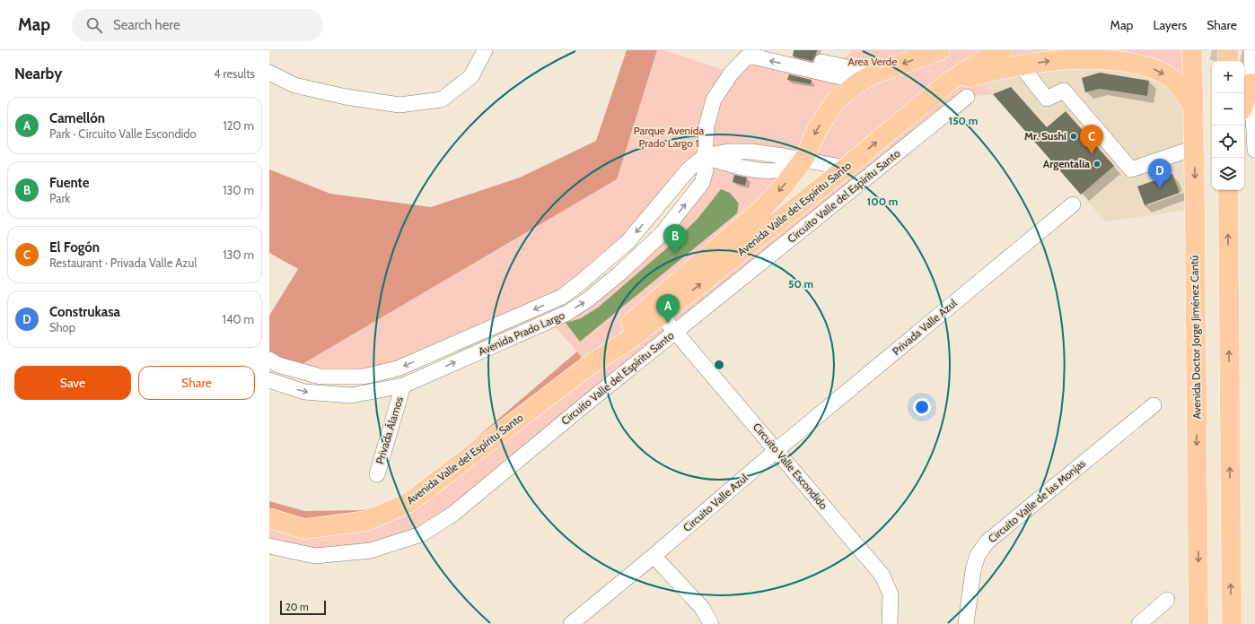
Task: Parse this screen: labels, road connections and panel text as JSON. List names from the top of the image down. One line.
{"streets":{"main road":["Avenida Valle del Espíritu Santo","Avenida Doctor Jorge Jiménez Cantú"],"street":["Circuito Valle del Espíritu Santo","Privada Valle Azul","Avenida Prado Largo","Privada Álamos","Circuito Valle Escondido","Circuito Valle de las Monjas","Circuito Valle Azul"]},"crossings":[["Circuito Valle del Espíritu Santo","Circuito Valle Escondido"],["Avenida Valle del Espíritu Santo","Avenida Prado Largo"],["Avenida Valle del Espíritu Santo","Circuito Valle Escondido"],["Privada Valle Azul","Circuito Valle Escondido"],["Privada Valle Azul","Circuito Valle Azul"],["Avenida Prado Largo","Privada Álamos"],["Circuito Valle Escondido","Circuito Valle Azul"]],"parks":["Area Verde","Parque Avenida Prado Largo 1"],"places":["Mr. Sushi","Argentalia"],"scale_bar":"20 m","page":{"header":"Map","search":"Search here","nav":["Map","Layers","Share"],"heading":["Nearby","4 results"],"map_buttons":["+","−"],"list":[{"mark":"A","name":"Camellón","note":"Park · Circuito Valle Escondido","value":"120 m"},{"mark":"B","name":"Fuente","note":"Park","value":"130 m"},{"mark":"C","name":"El Fogón","note":"Restaurant · Privada Valle Azul","value":"130 m"},{"mark":"D","name":"Construkasa","note":"Shop","value":"140 m"}],"pins":["C","D","B","A"],"buttons":["Save","Share"],"scale":"20 m"},"rings":["150 m","100 m","50 m"]}
